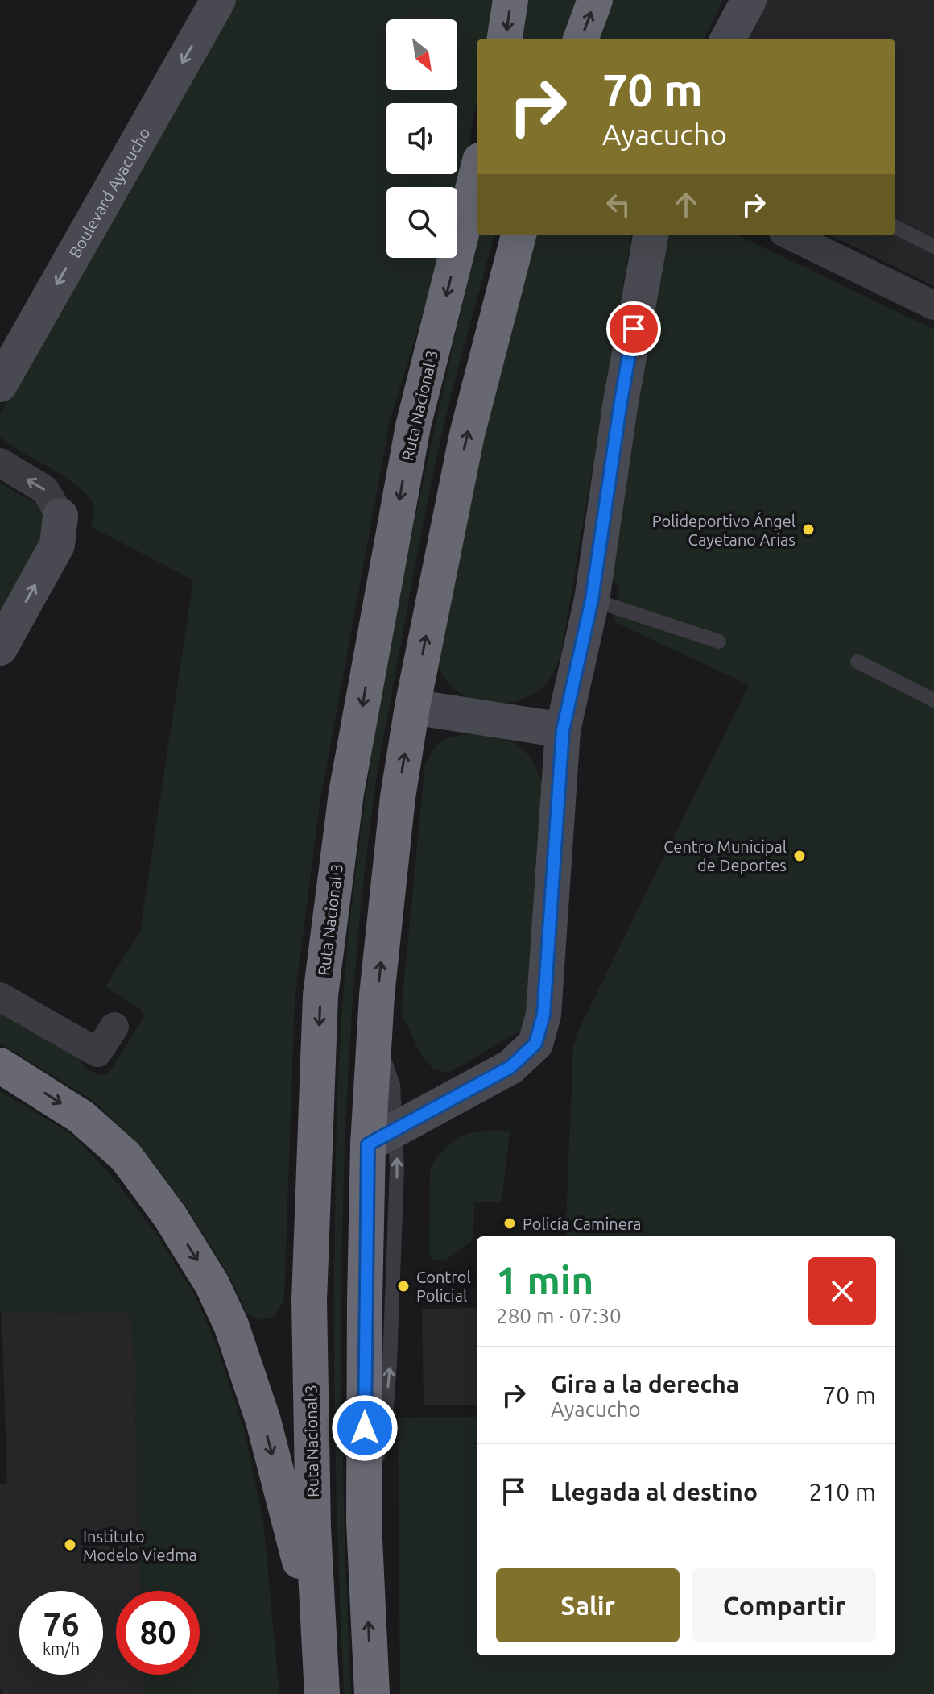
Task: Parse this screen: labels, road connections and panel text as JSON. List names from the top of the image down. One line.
{"streets":{"highway":["Ruta Nacional 3"],"street":["Boulevard Ayacucho"]},"one_way":["Boulevard Ayacucho"],"places":["Polideportivo Ángel Cayetano Arias","Centro Municipal de Deportes","Policía Caminera","Control Policial","Instituto Modelo Viedma"],"north":"bottom right","page":{"turn":["70 m","Ayacucho"],"heading":["1 min","280 m · 07:30"],"list":[{"name":"Gira a la derecha","note":"Ayacucho","value":"70 m"},{"name":"Llegada al destino","value":"210 m"}],"buttons":["Salir","Compartir"],"speed":"76 km/h","limit":"80"}}
